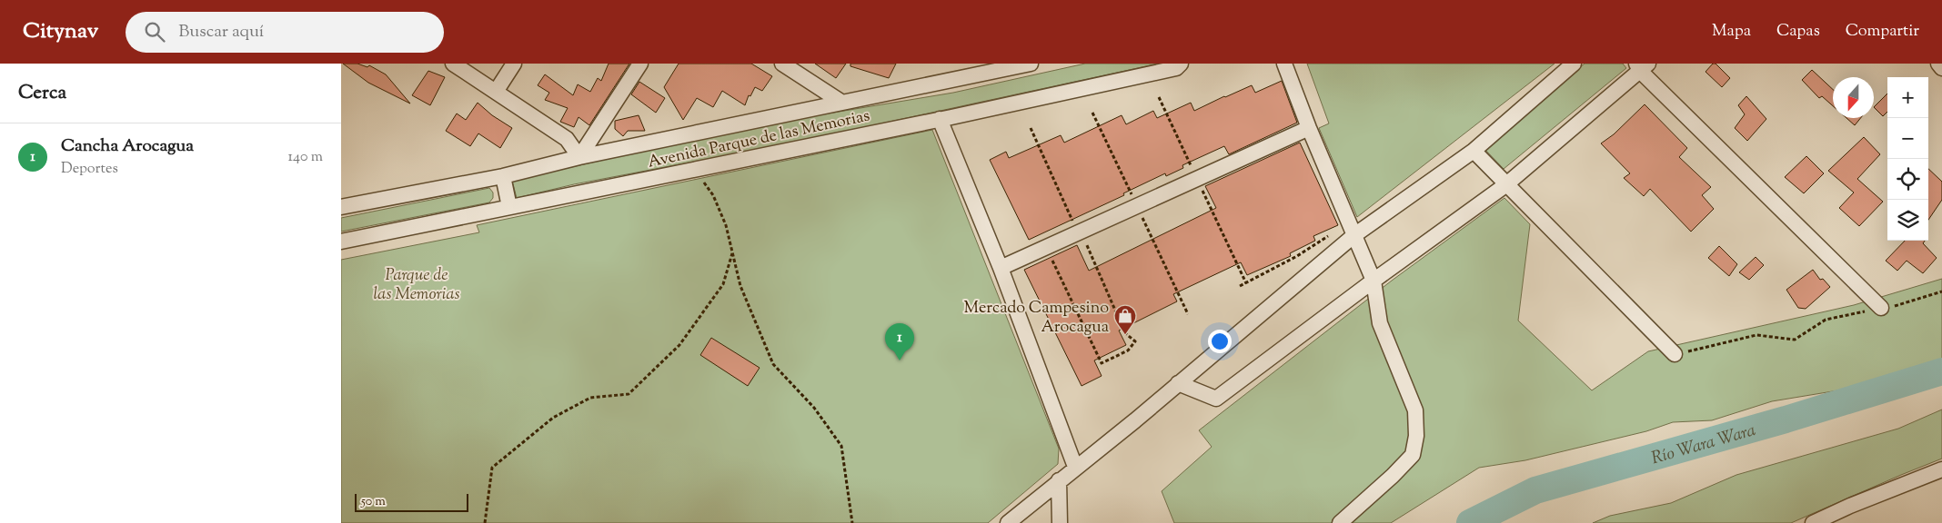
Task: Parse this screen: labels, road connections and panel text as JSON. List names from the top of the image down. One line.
{"streets":{"street":["Avenida Parque de las Memorias"]},"water":["Río Wara Wara"],"parks":["Parque de las Memorias"],"places":{"shop":["Mercado Campesino Arocagua"]},"scale_bar":"50 m","north":"bottom","page":{"header":"Citynav","search":"Buscar aquí","nav":["Mapa","Capas","Compartir"],"heading":"Cerca","map_buttons":["+","−"],"list":[{"mark":"1","name":"Cancha Arocagua","note":"Deportes","value":"140 m"}],"pins":"1","scale":"50 m"}}
